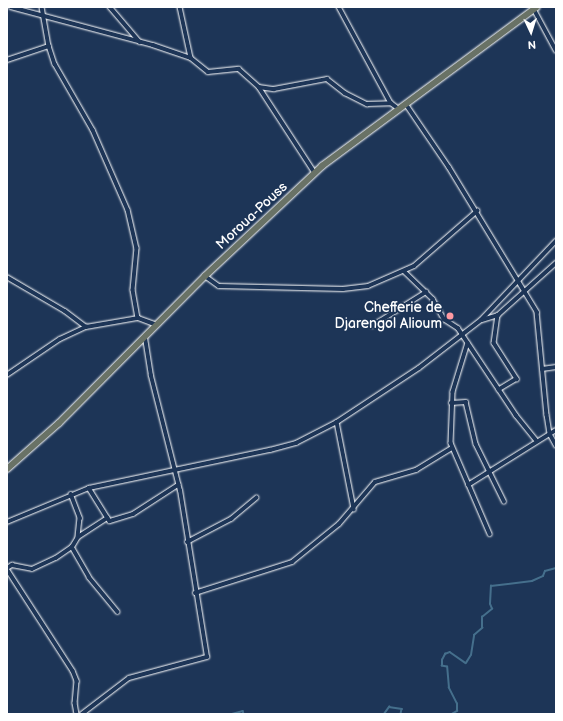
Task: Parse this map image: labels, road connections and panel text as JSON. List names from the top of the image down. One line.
{"streets":{"main road":["Moroua-Pouss"]},"places":["Chefferie de Djarengol Alioum"],"north":"bottom"}
